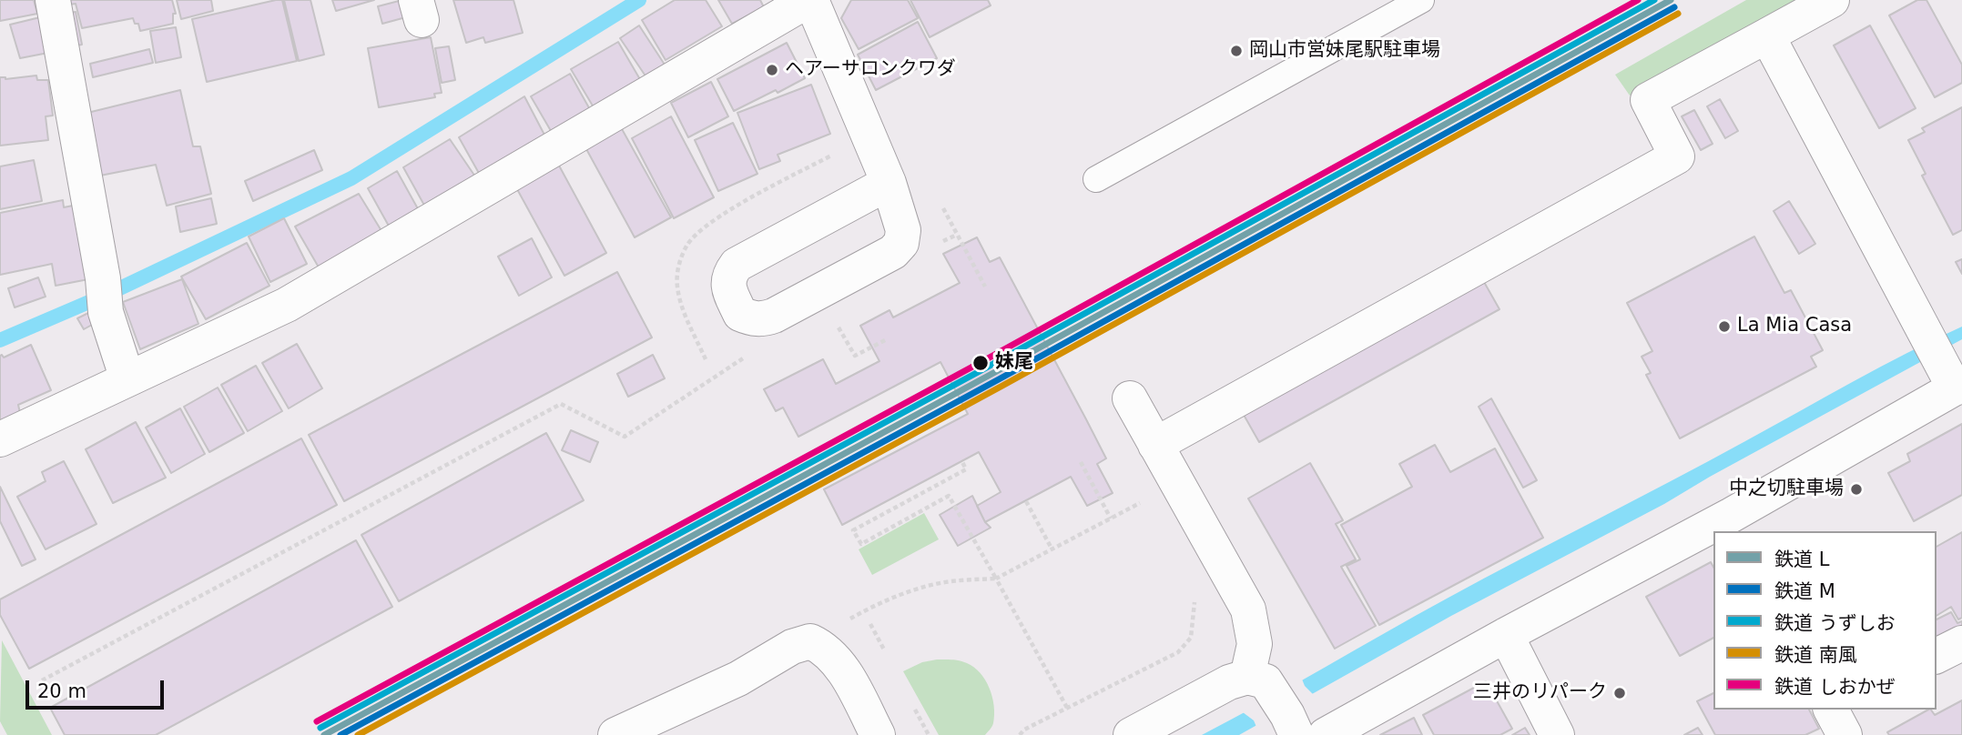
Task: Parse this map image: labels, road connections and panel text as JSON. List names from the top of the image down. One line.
{"places":["岡山市営妹尾駅駐車場","ヘアーサロンクワダ","La Mia Casa","妹尾","中之切駐車場","三井のリパーク"],"lines":["rail line L","rail line うずしお","rail line しおかぜ","rail line M","rail line 南風"],"legend":["鉄道 L","鉄道 M","鉄道 うずしお","鉄道 南風","鉄道 しおかぜ"],"scale_bar":"20 m"}
